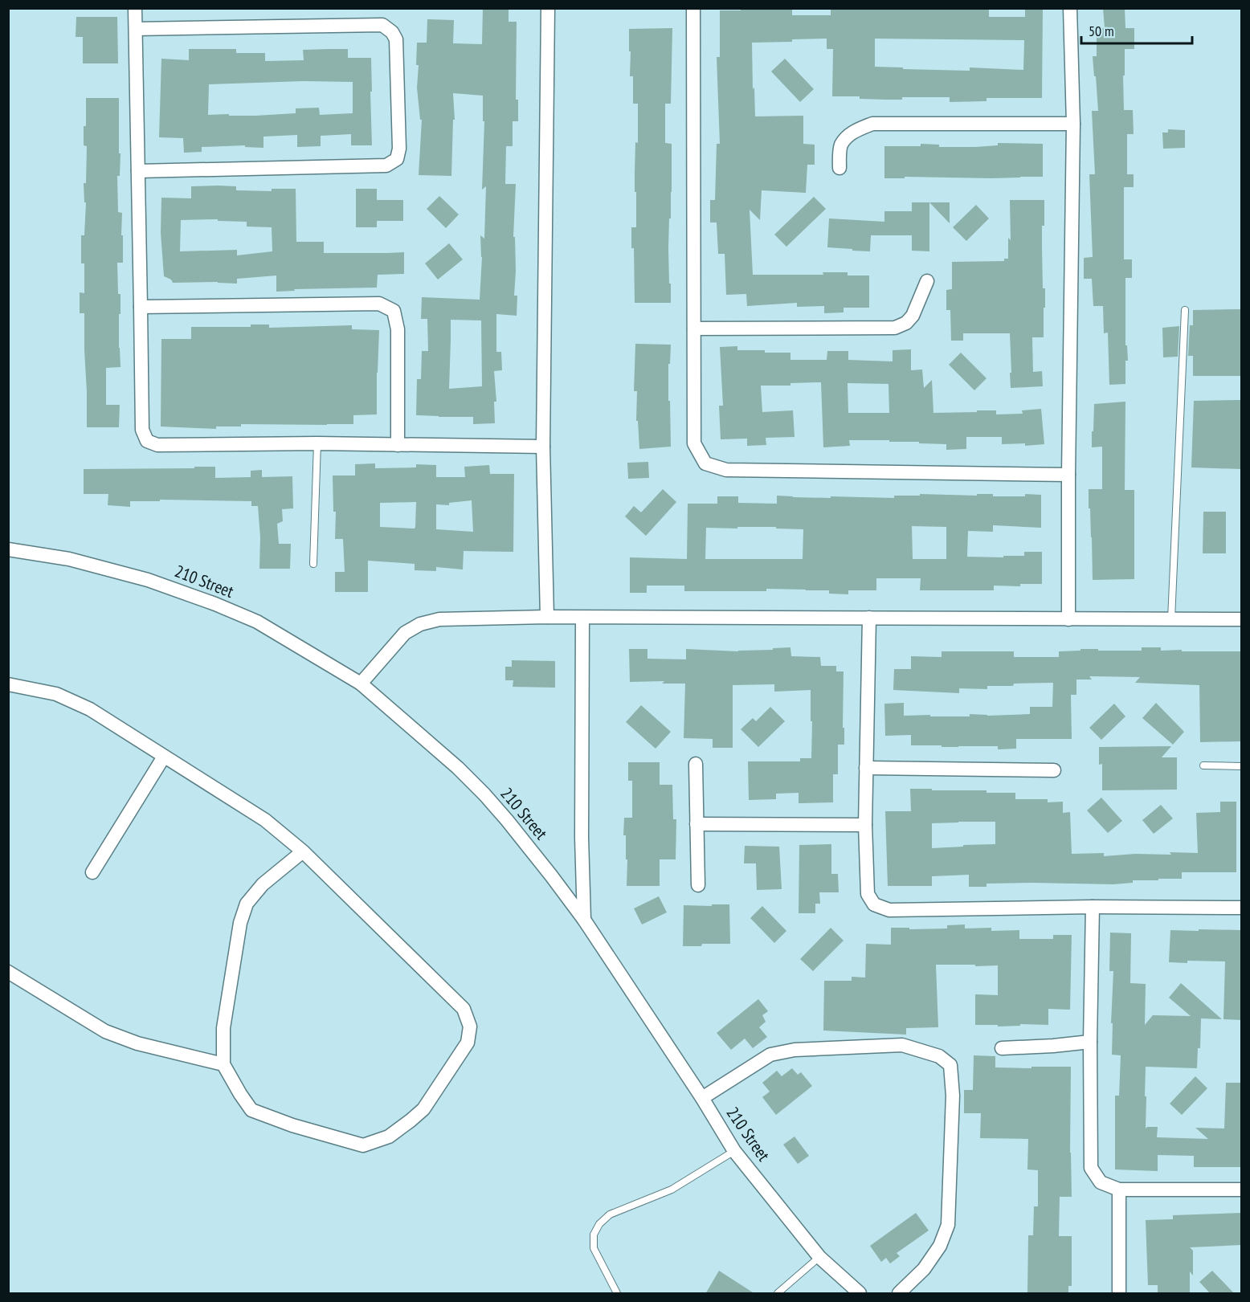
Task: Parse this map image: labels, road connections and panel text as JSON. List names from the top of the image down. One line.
{"streets":{"street":["210 Street"]},"scale_bar":"50 m"}
